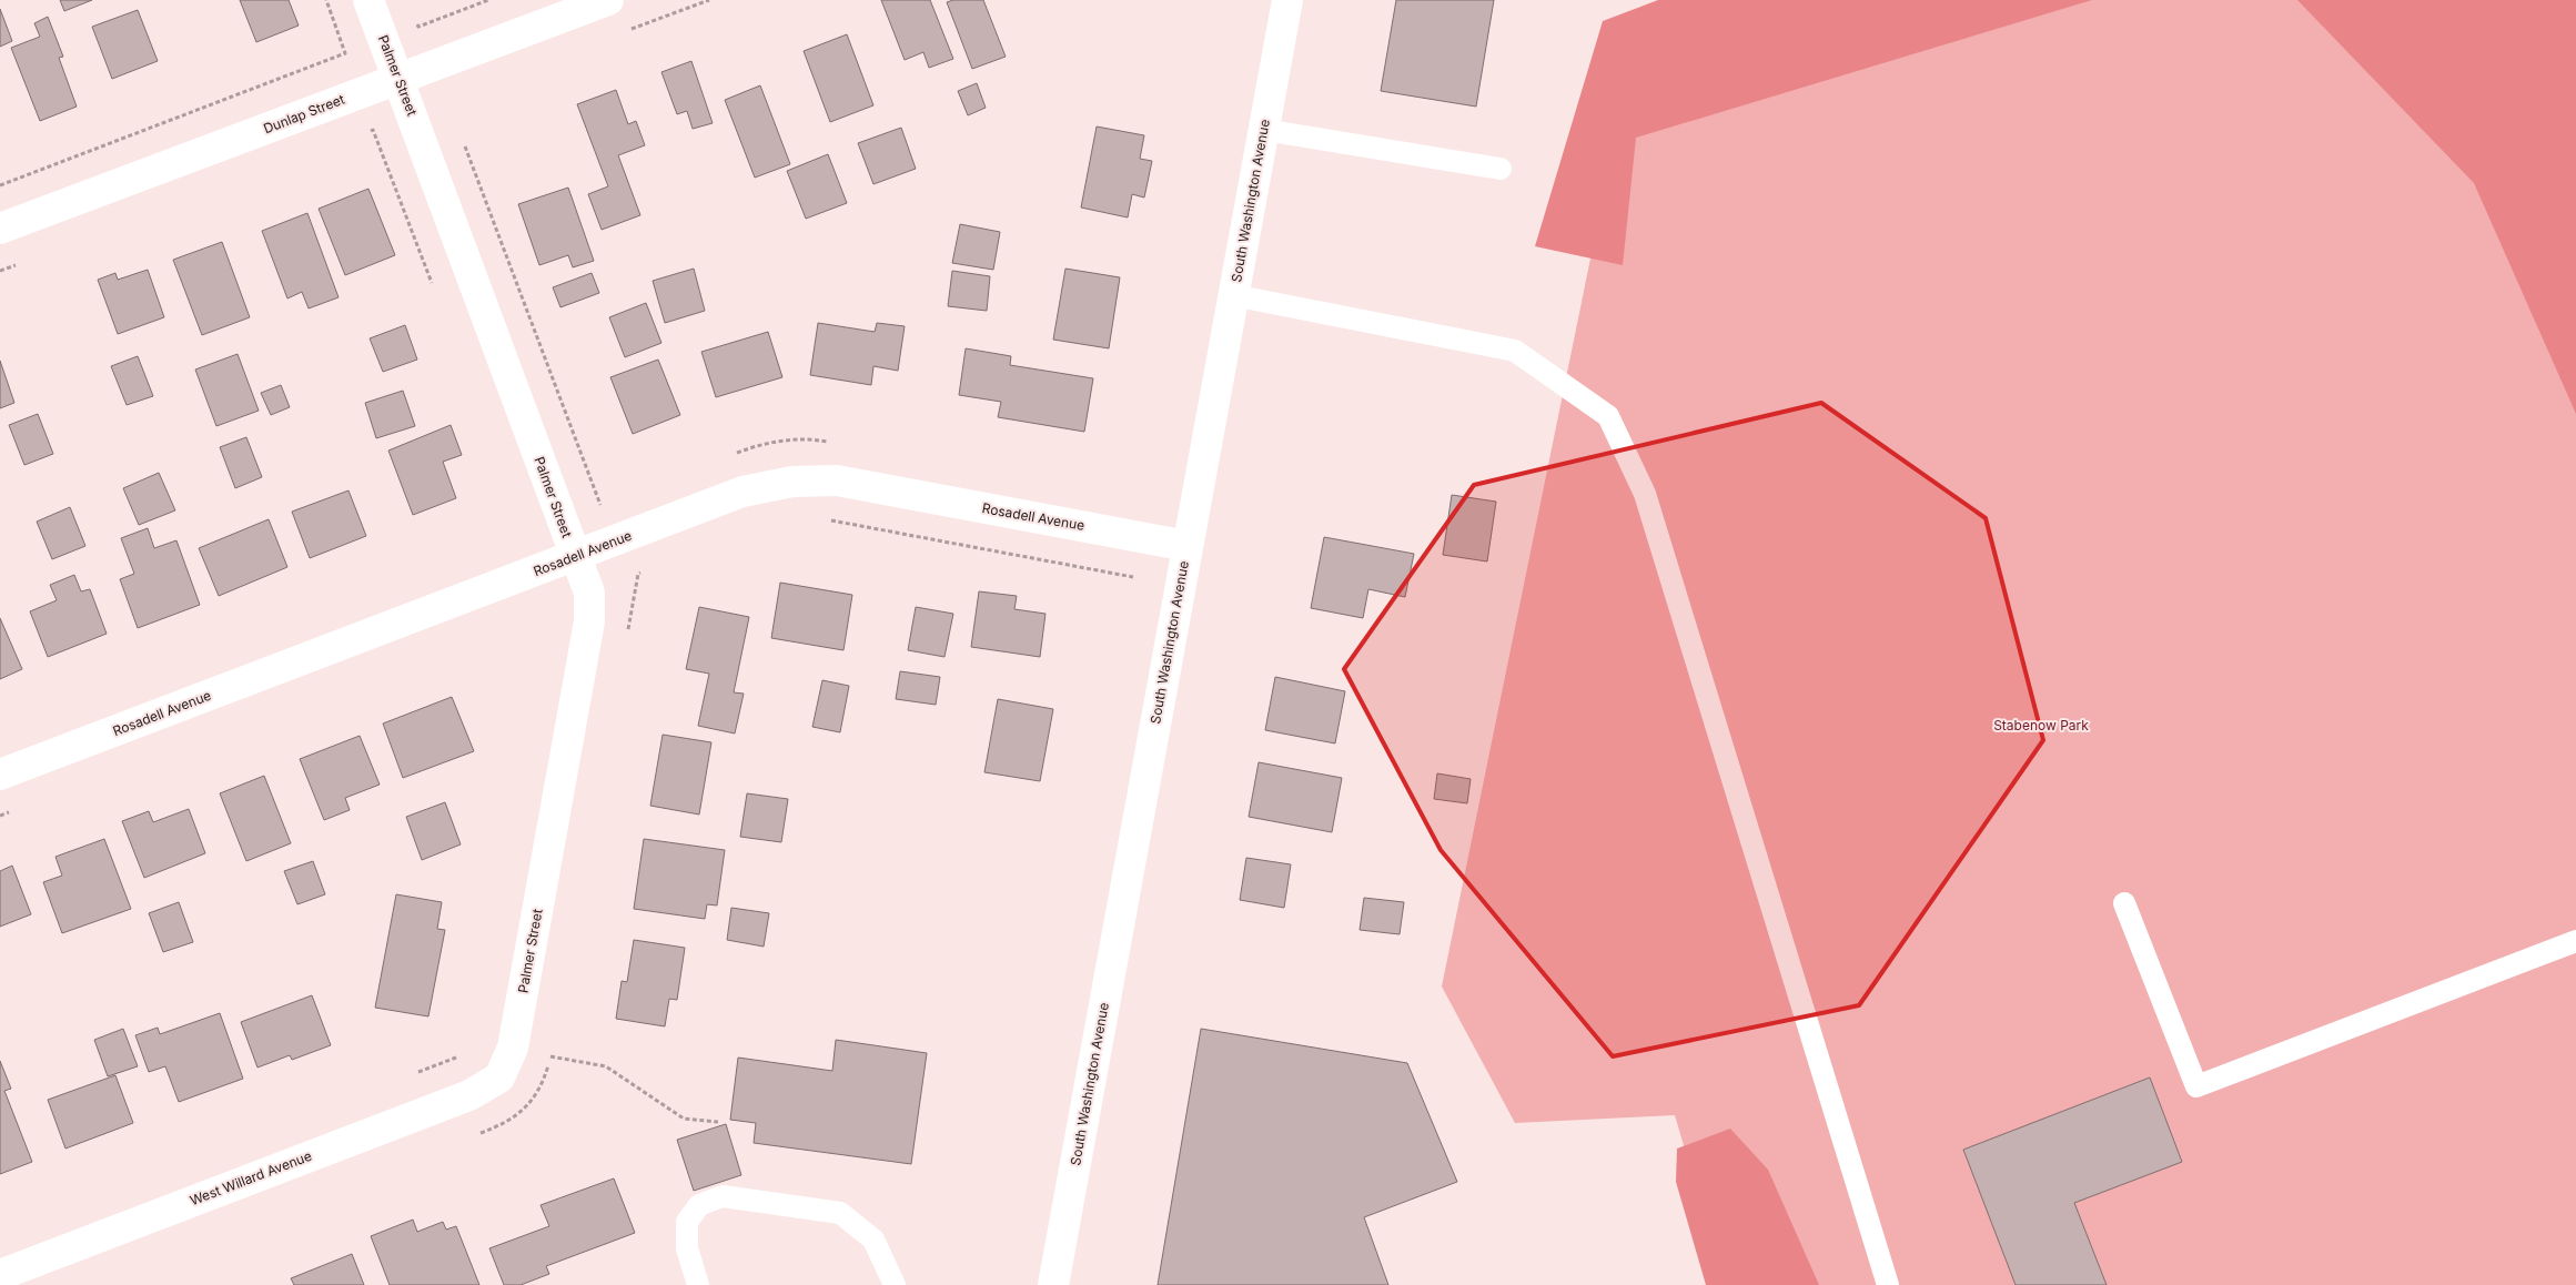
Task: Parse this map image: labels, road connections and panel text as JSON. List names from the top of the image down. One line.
{"streets":{"street":["Palmer Street","Dunlap Street","South Washington Avenue","Rosadell Avenue","West Willard Avenue"]},"crossings":[["Palmer Street","Dunlap Street"],["Palmer Street","Rosadell Avenue"],["Palmer Street","West Willard Avenue"],["South Washington Avenue","Rosadell Avenue"]],"parks":["Stabenow Park"]}
